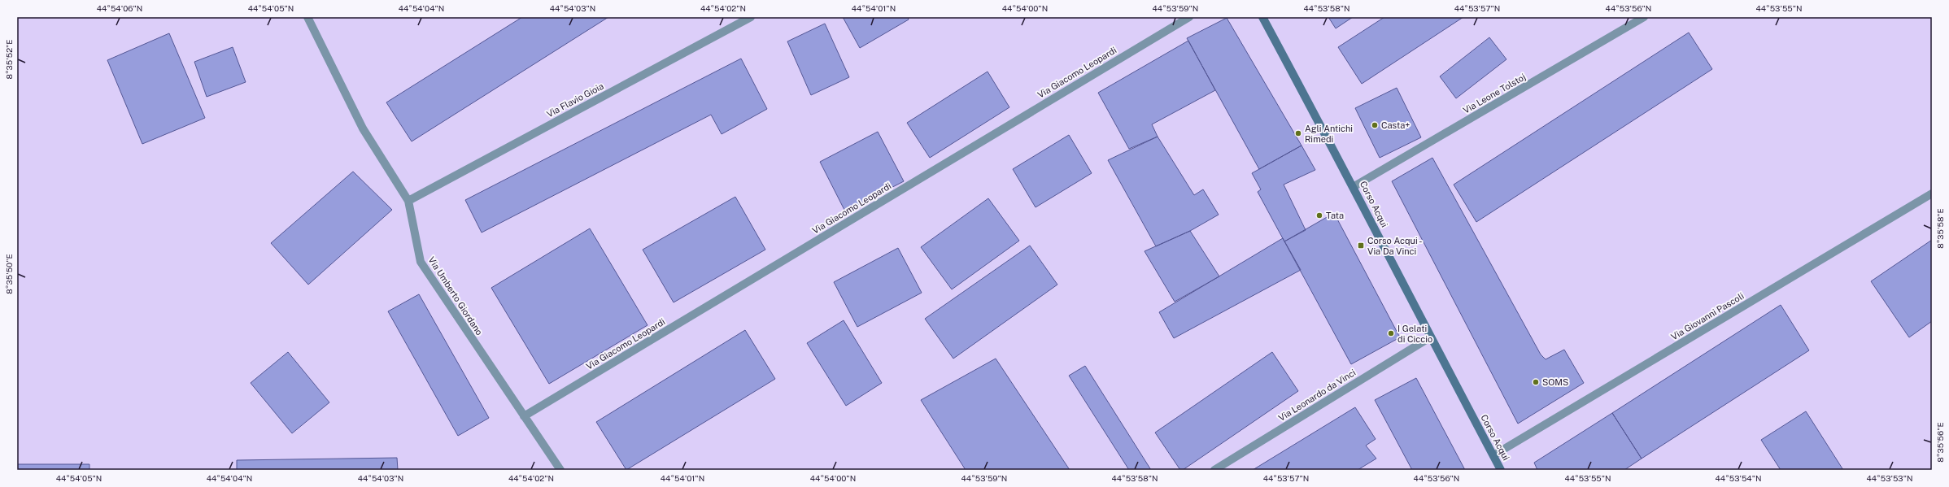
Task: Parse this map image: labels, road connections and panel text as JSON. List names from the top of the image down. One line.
{"streets":{"street":["Via Giacomo Leopardi","Via Leone Tolstoj","Via Flavio Gioia","Corso Acqui","Via Umberto Giordano","Via Giovanni Pascoli","Via Leonardo da Vinci"]},"crossings":[["Via Giacomo Leopardi","Via Umberto Giordano"],["Via Leone Tolstoj","Corso Acqui"],["Via Flavio Gioia","Via Umberto Giordano"],["Corso Acqui","Via Giovanni Pascoli"],["Corso Acqui","Via Leonardo da Vinci"]],"places":{"other":["Casta+","Agli Antichi Rimedi","Tata","I Gelati di Ciccio","SOMS"],"transit":["Corso Acqui - Via Da Vinci"]},"coordinates":["44°54'06\"N","44°54'05\"N","44°54'04\"N","44°54'03\"N","44°54'02\"N","44°54'01\"N","44°54'00\"N","44°53'59\"N","44°53'58\"N","44°53'57\"N","44°53'56\"N","44°53'55\"N","8°35'52\"E","8°35'58\"E","8°35'50\"E","8°35'56\"E","44°53'54\"N","44°53'53\"N"]}
